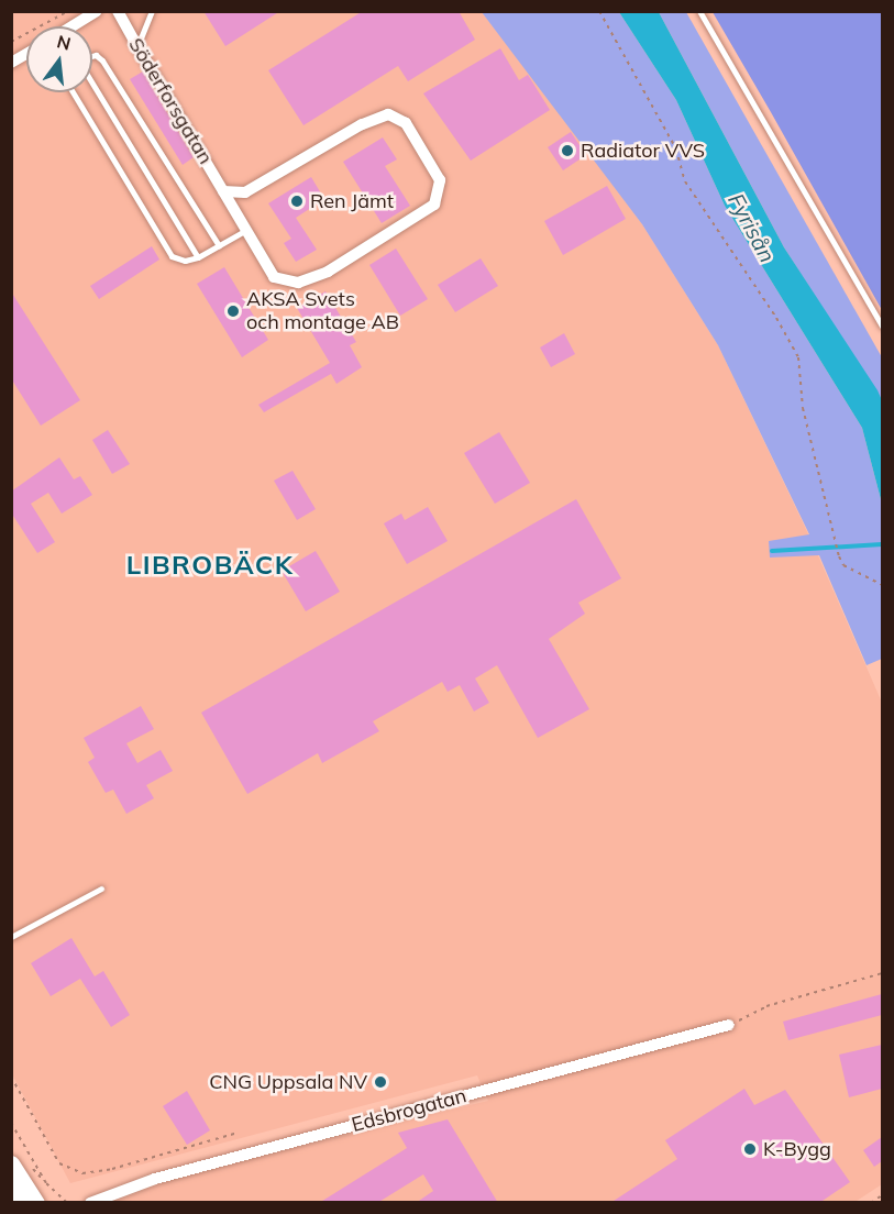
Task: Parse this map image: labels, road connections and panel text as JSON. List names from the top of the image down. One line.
{"streets":{"street":["Söderforsgatan","Edsbrogatan"]},"districts":["LIBROBÄCK"],"water":["Fyrisån"],"places":["Radiator VVS","Ren Jämt","AKSA Svets och montage AB","CNG Uppsala NV","K-Bygg"],"north":"top"}
